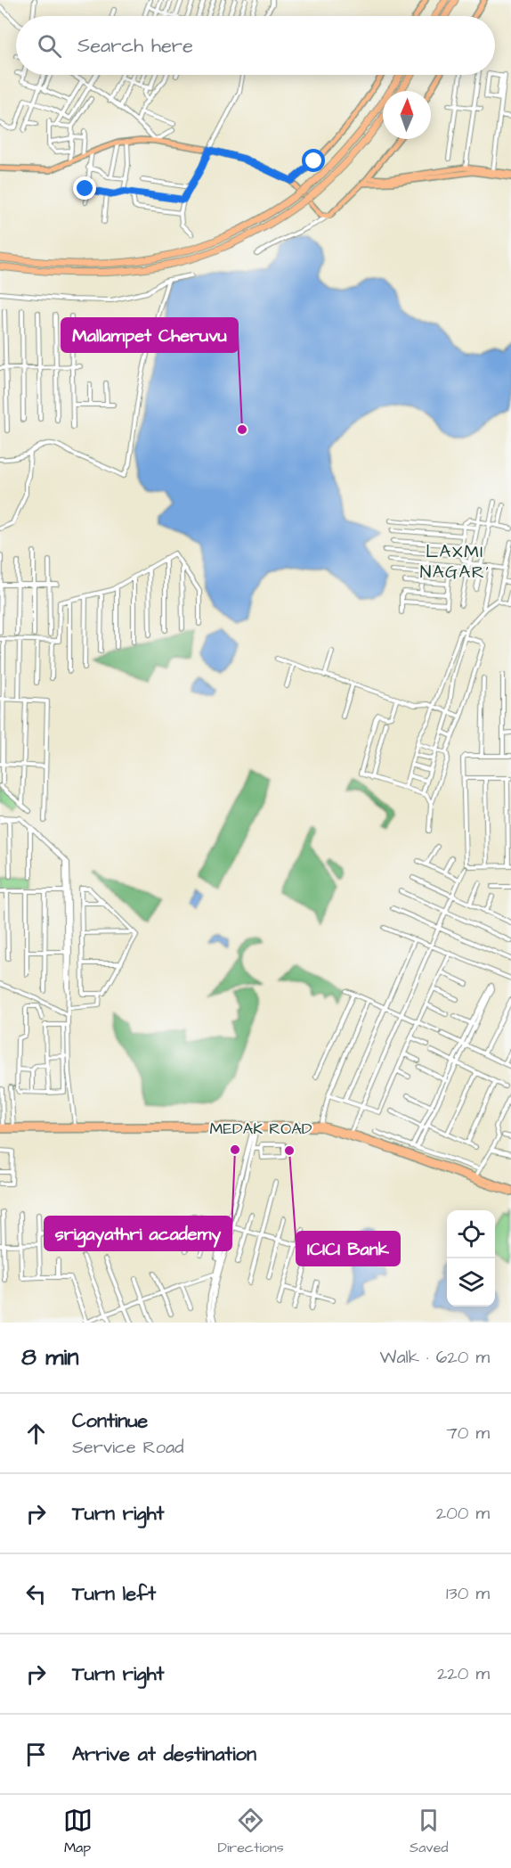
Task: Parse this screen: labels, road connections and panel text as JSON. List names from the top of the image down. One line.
{"streets":{"main road":["MEDAK ROAD"]},"districts":["LAXMI NAGAR'"],"places":["Mallampet Cheruvu","srigayathri academy","ICICI Bank"],"north":"top","page":{"search":"Search here","heading":["8 min","Walk · 620 m"],"list":[["Continue","Service Road","70 m"],["Turn right","200 m"],["Turn left","130 m"],["Turn right","220 m"],"Arrive at destination"],"nav":["Map","Directions","Saved"]}}
